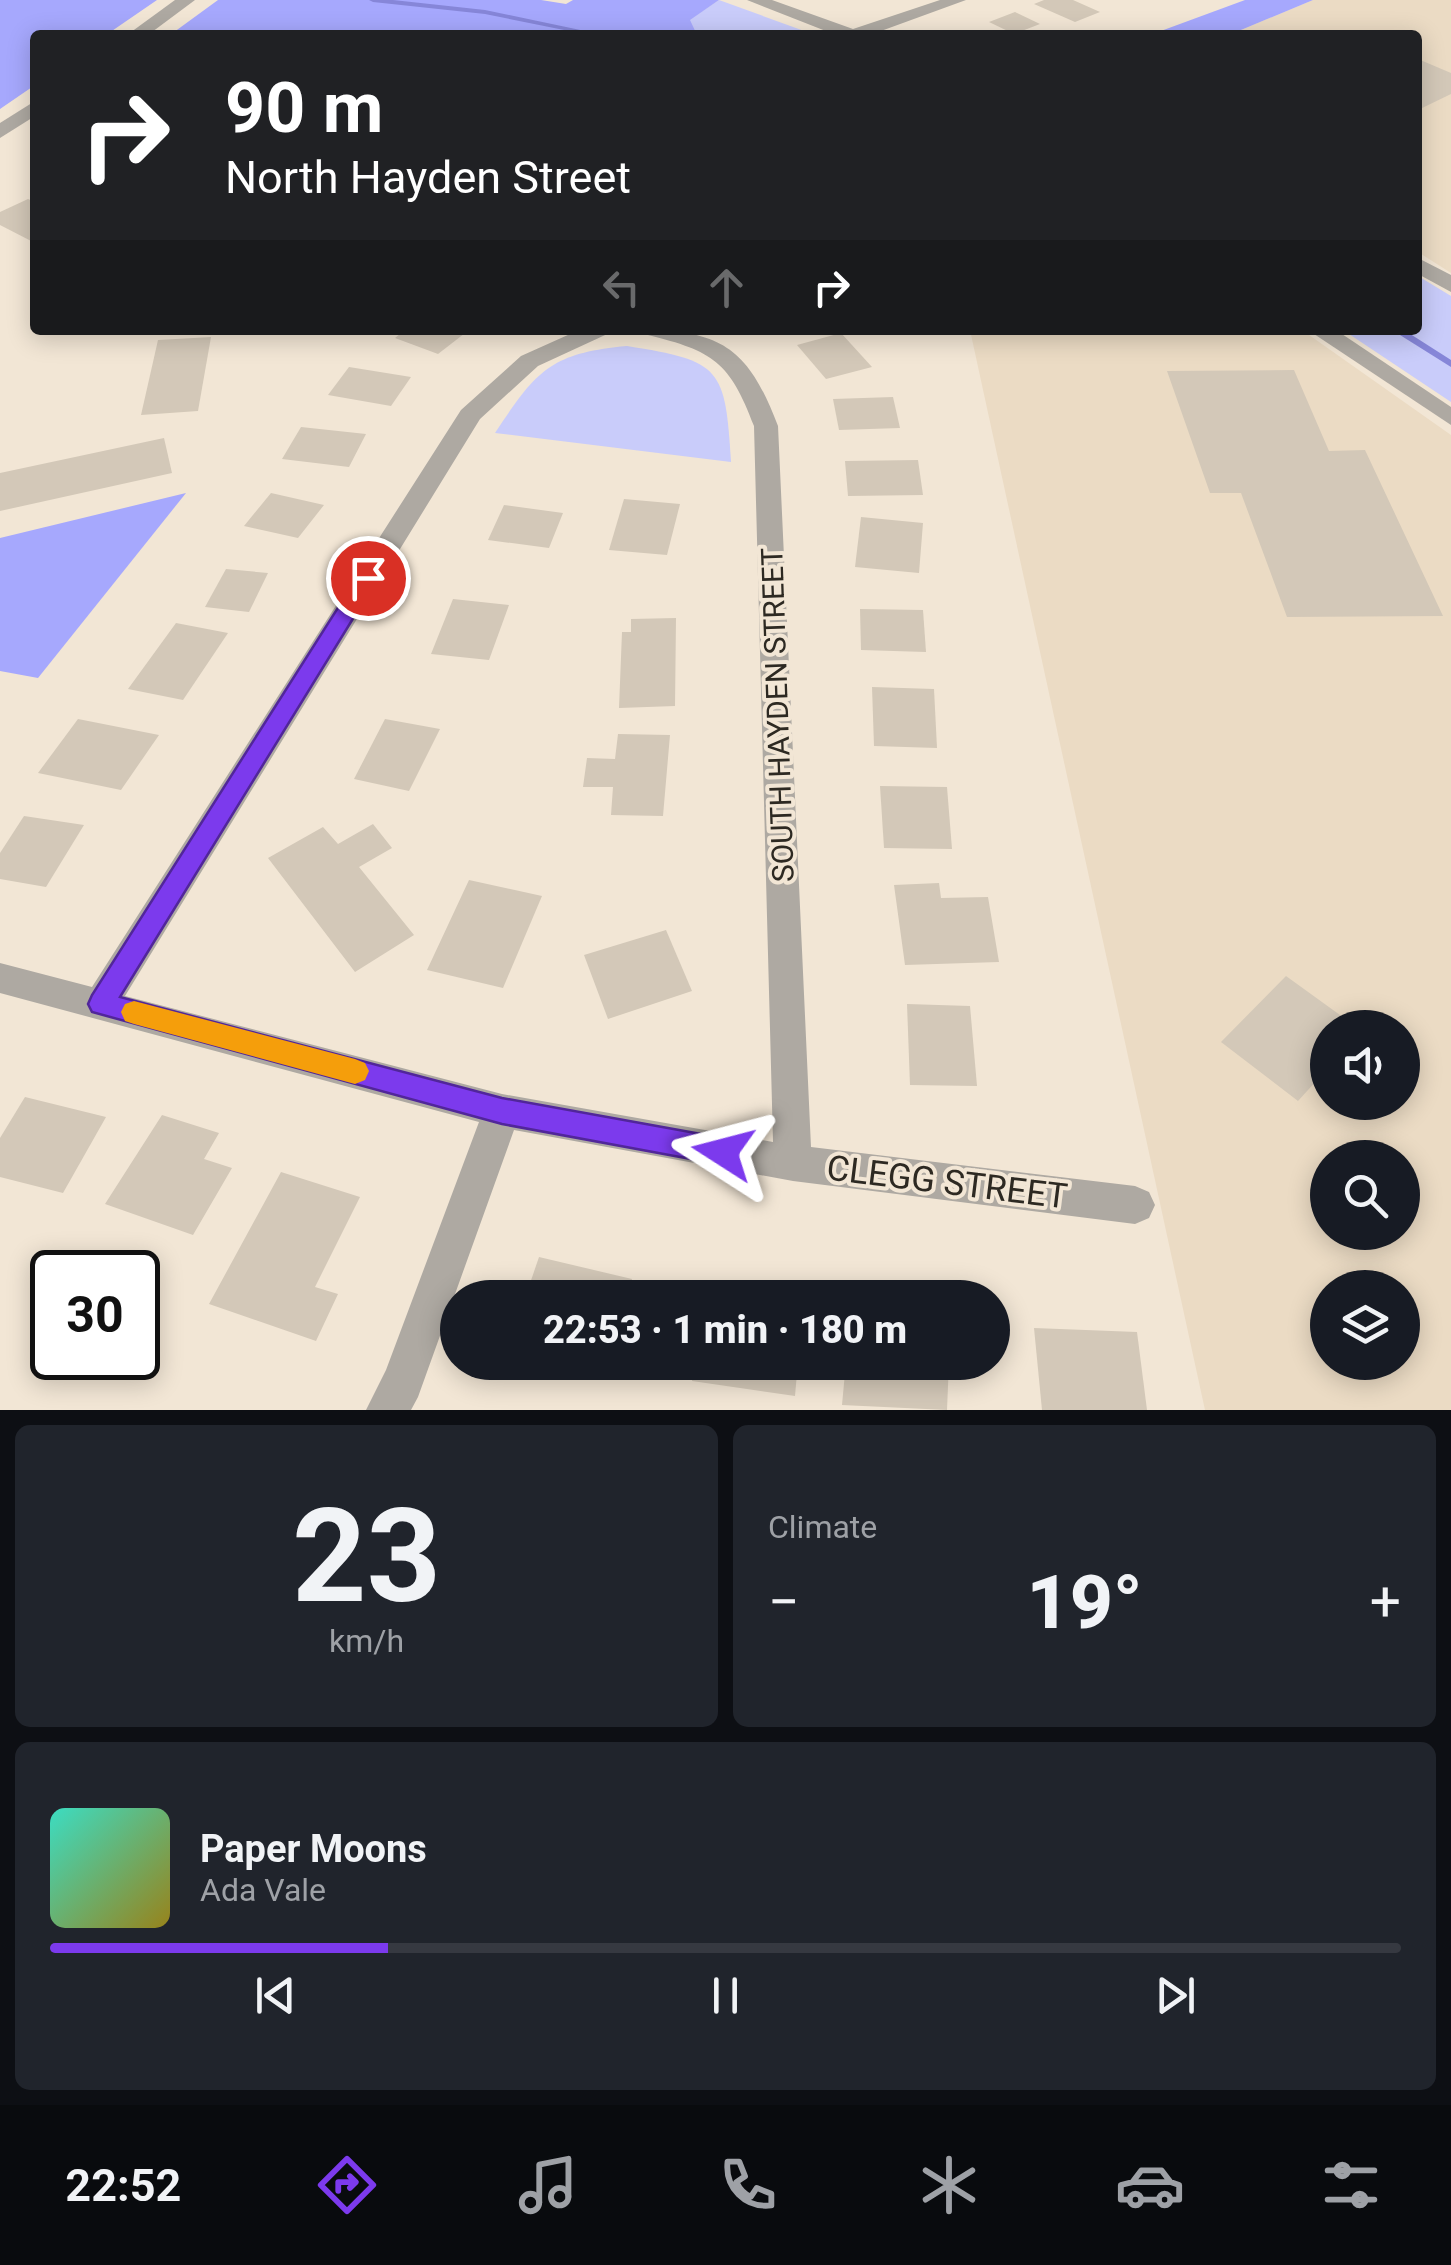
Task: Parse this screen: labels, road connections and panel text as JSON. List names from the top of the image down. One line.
{"streets":{"street":["SOUTH HAYDEN STREET","CLEGG STREET"]},"crossings":[["SOUTH HAYDEN STREET","CLEGG STREET"]],"page":{"turn":["90 m","North Hayden Street"],"limit":"30","trip":"22:53 · 1 min · 180 m","tile":[["23","km/h"],"Climate"],"heat":["−","19°","+"],"song":["Paper Moons","Ada Vale"],"tabs":"22:52"}}
